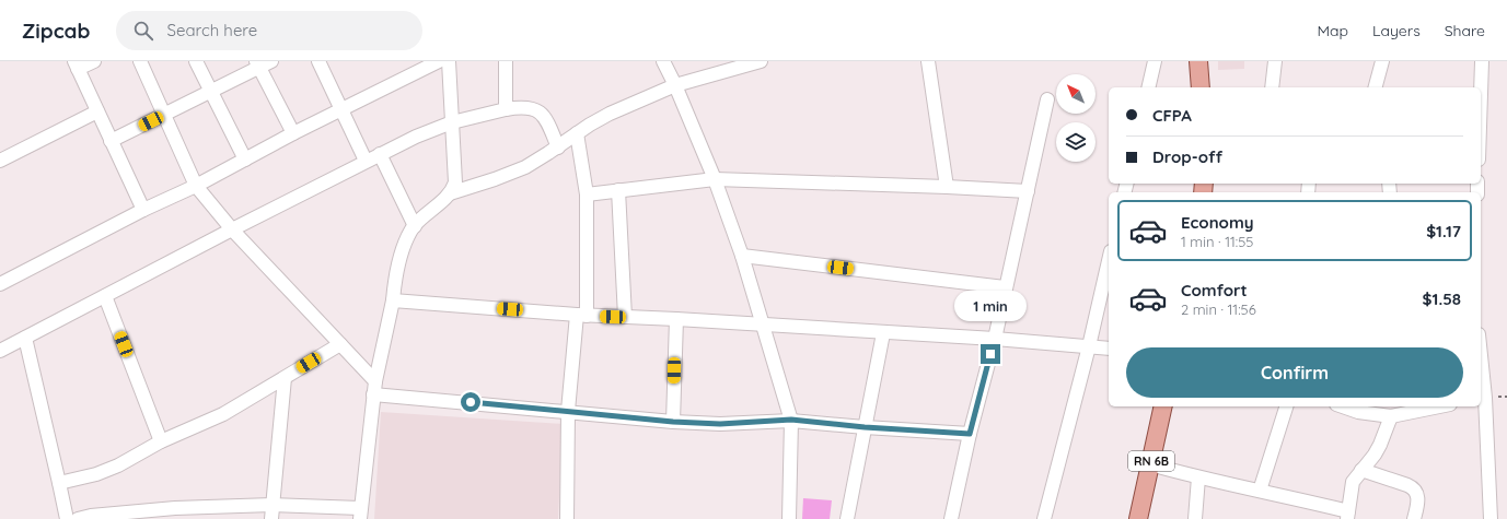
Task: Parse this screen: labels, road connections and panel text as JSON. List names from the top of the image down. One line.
{"streets":{"main road":["RN 6B"]},"north":"top left","page":{"header":"Zipcab","search":"Search here","nav":["Map","Layers","Share"],"banner":["CFPA","Drop-off"],"list":[{"name":"Economy","note":"1 min · 11:55","value":"$1.17"},{"name":"Comfort","note":"2 min · 11:56","value":"$1.58"}],"bubble":"1 min","buttons":"Confirm"}}
